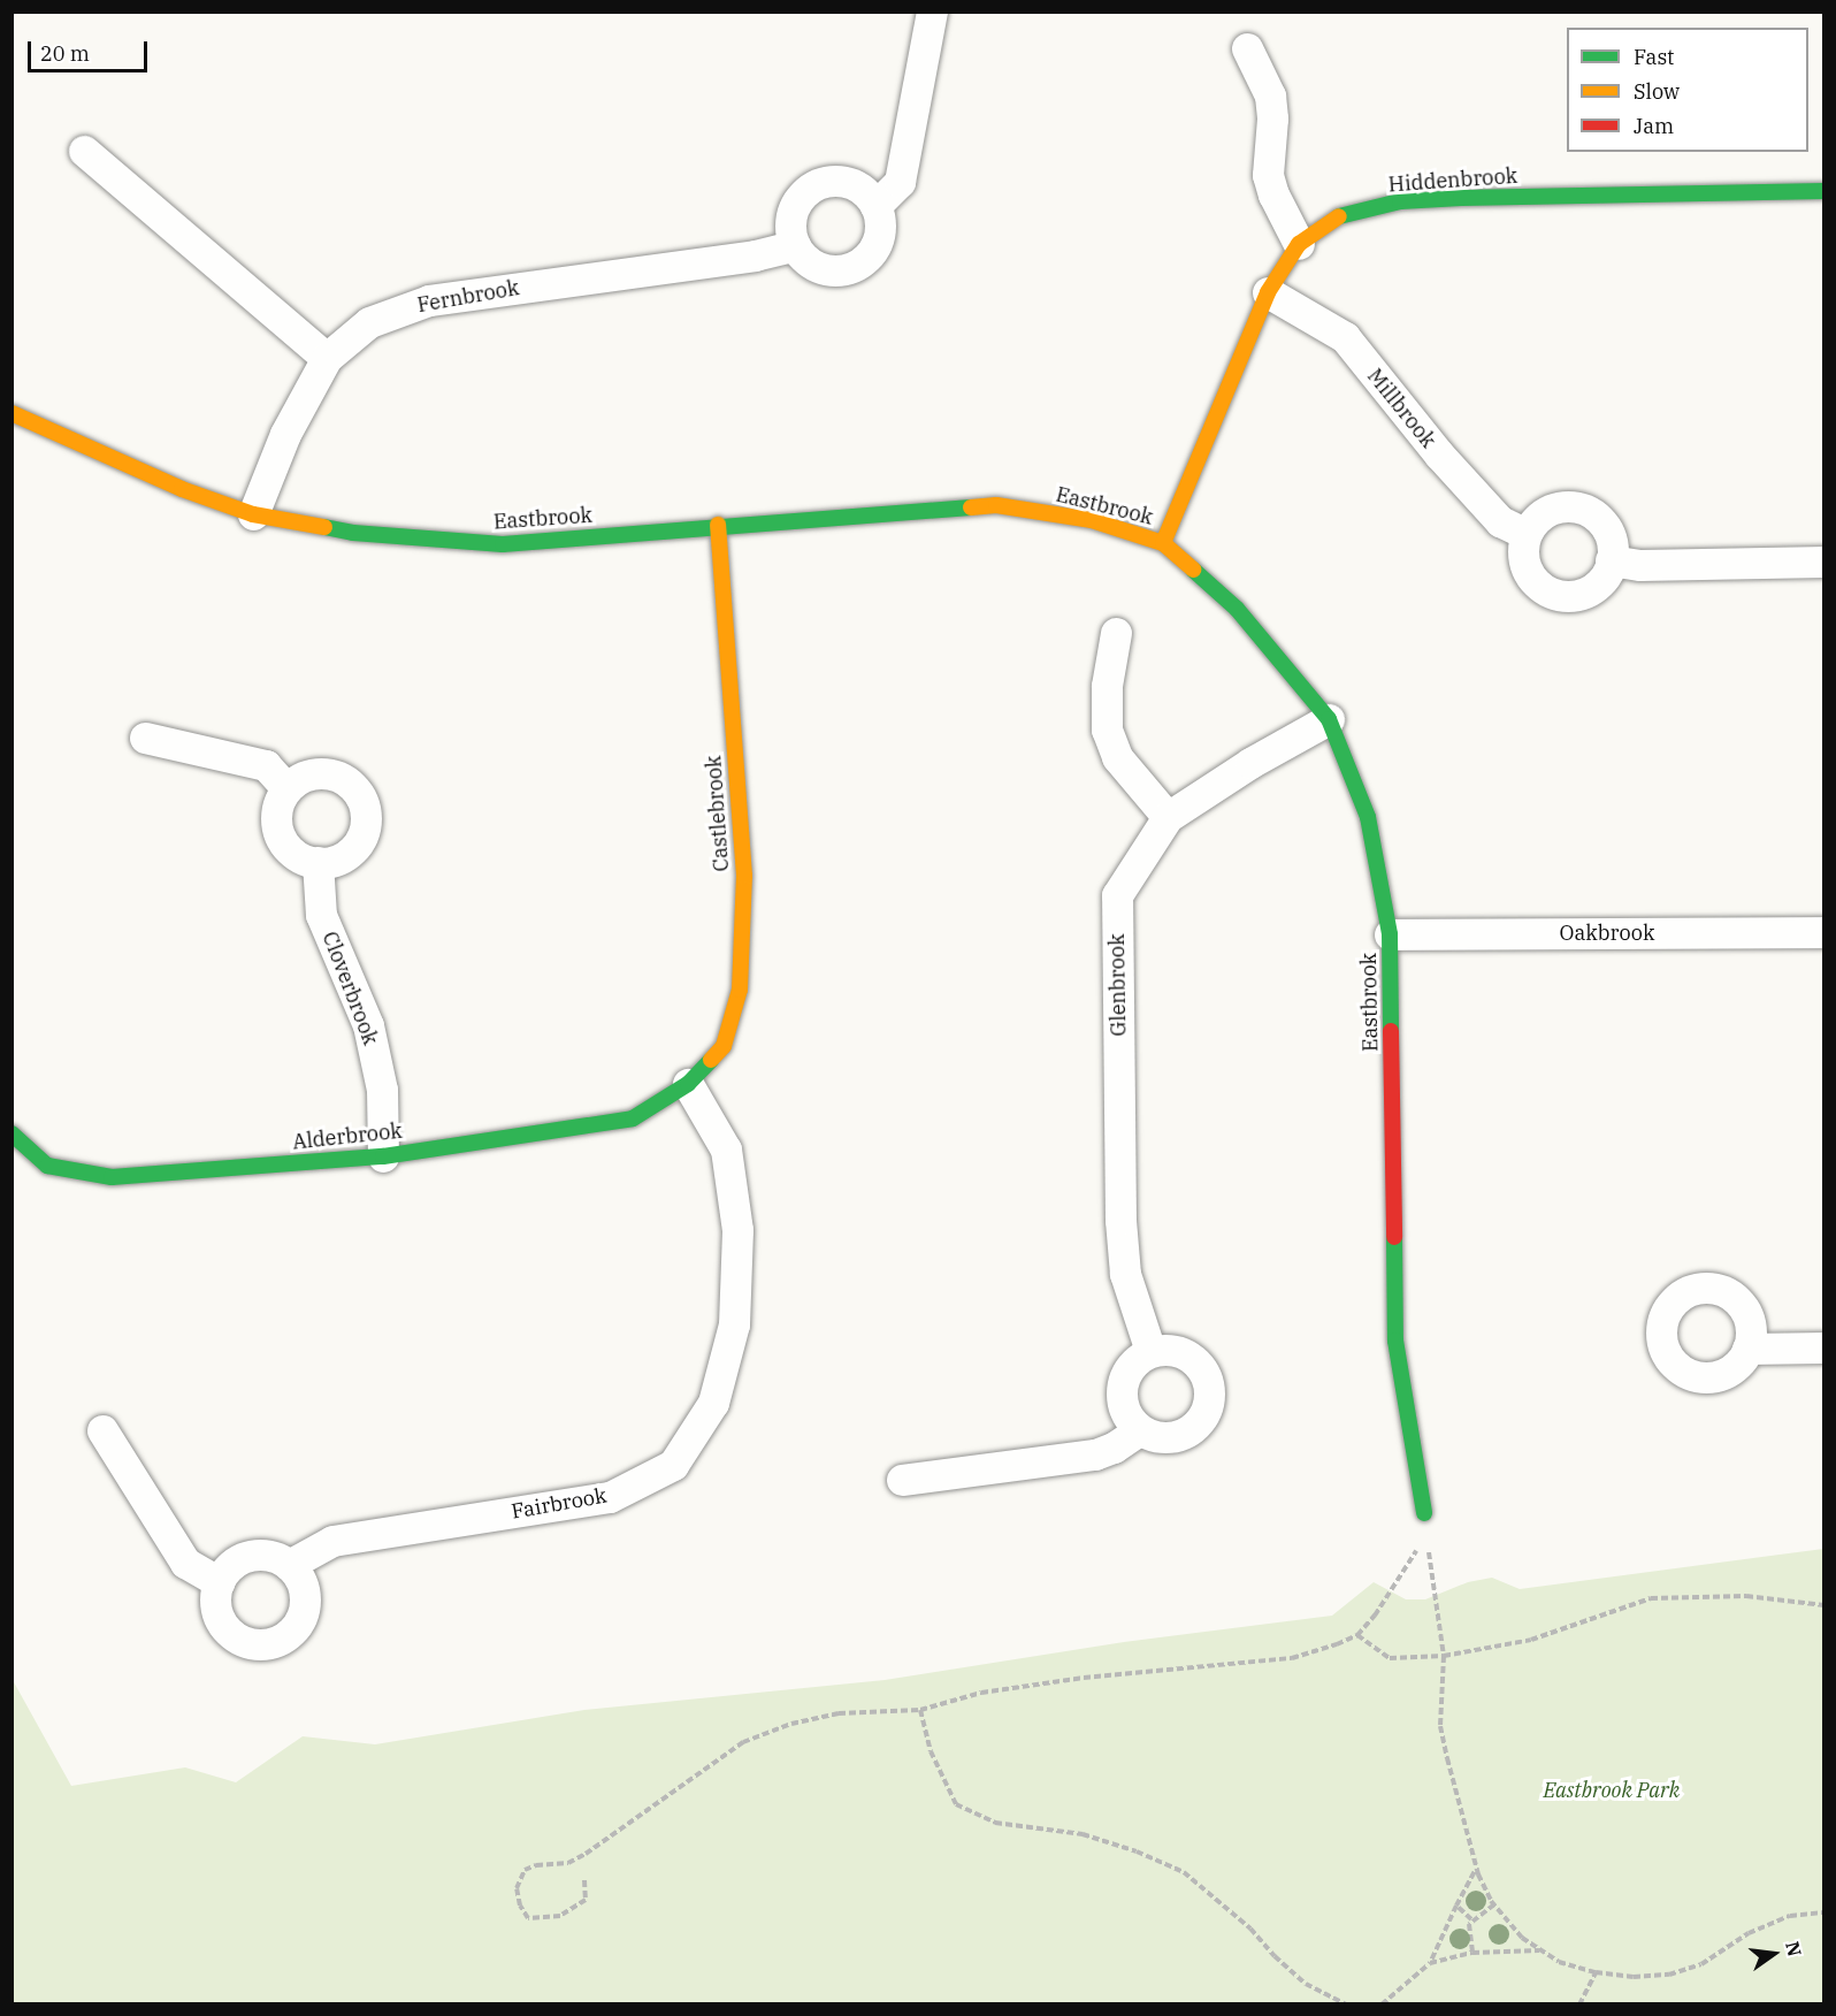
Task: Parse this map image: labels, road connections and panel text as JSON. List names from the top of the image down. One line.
{"streets":{"street":["Hiddenbrook","Fernbrook","Millbrook","Eastbrook","Castlebrook","Oakbrook","Glenbrook","Cloverbrook","Alderbrook","Fairbrook"]},"crossings":[["Hiddenbrook","Millbrook"],["Hiddenbrook","Eastbrook"],["Fernbrook","Eastbrook"],["Eastbrook","Castlebrook"],["Eastbrook","Oakbrook"],["Eastbrook","Glenbrook"],["Castlebrook","Alderbrook"],["Castlebrook","Fairbrook"],["Cloverbrook","Alderbrook"],["Alderbrook","Fairbrook"]],"parks":["Eastbrook Park"],"legend":["Fast","Slow","Jam"],"scale_bar":"20 m","north":"right"}
